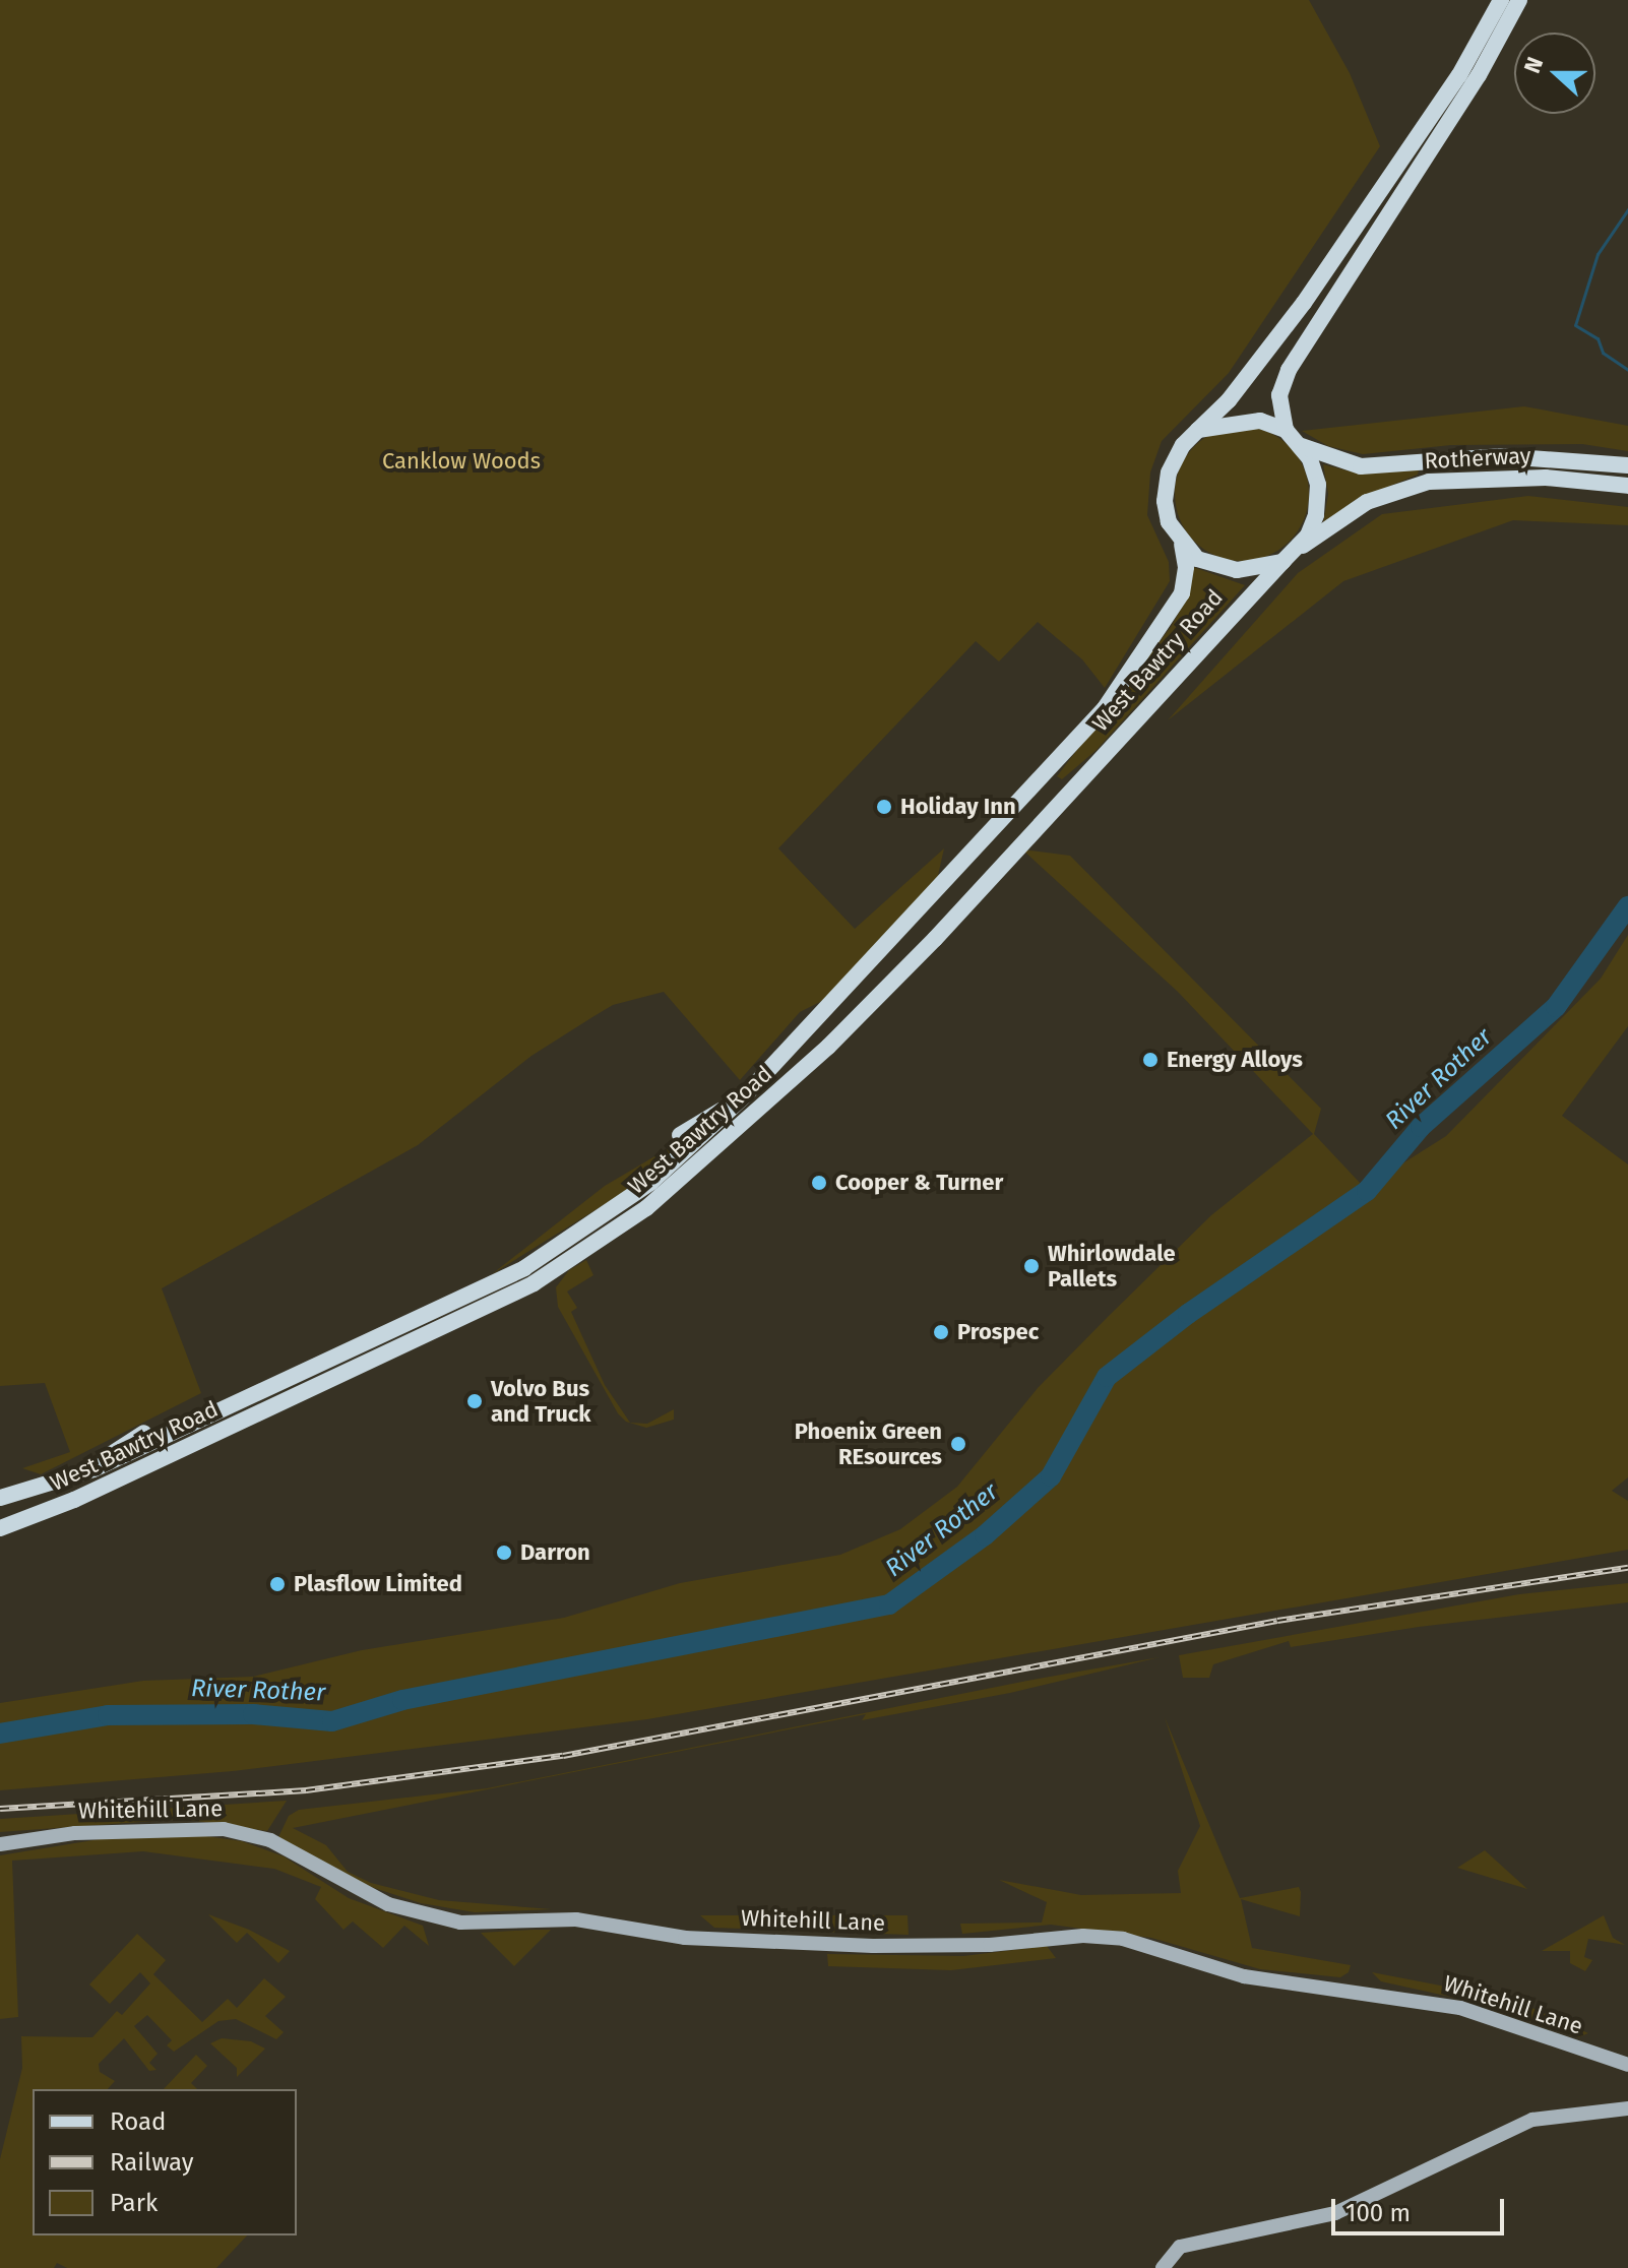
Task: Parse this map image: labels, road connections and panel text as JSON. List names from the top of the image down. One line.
{"streets":{"main road":["Rotherway","West Bawtry Road","Whitehill Lane"]},"crossings":[["Rotherway","West Bawtry Road"]],"water":["River Rother"],"parks":["Canklow Woods"],"places":["Holiday Inn","Energy Alloys","Cooper & Turner","Whirlowdale Pallets","Prospec","Volvo Bus and Truck","Phoenix Green REsources","Darron","Plasflow Limited"],"legend":["Road","Railway","Park"],"scale_bar":"100 m","north":"left"}
